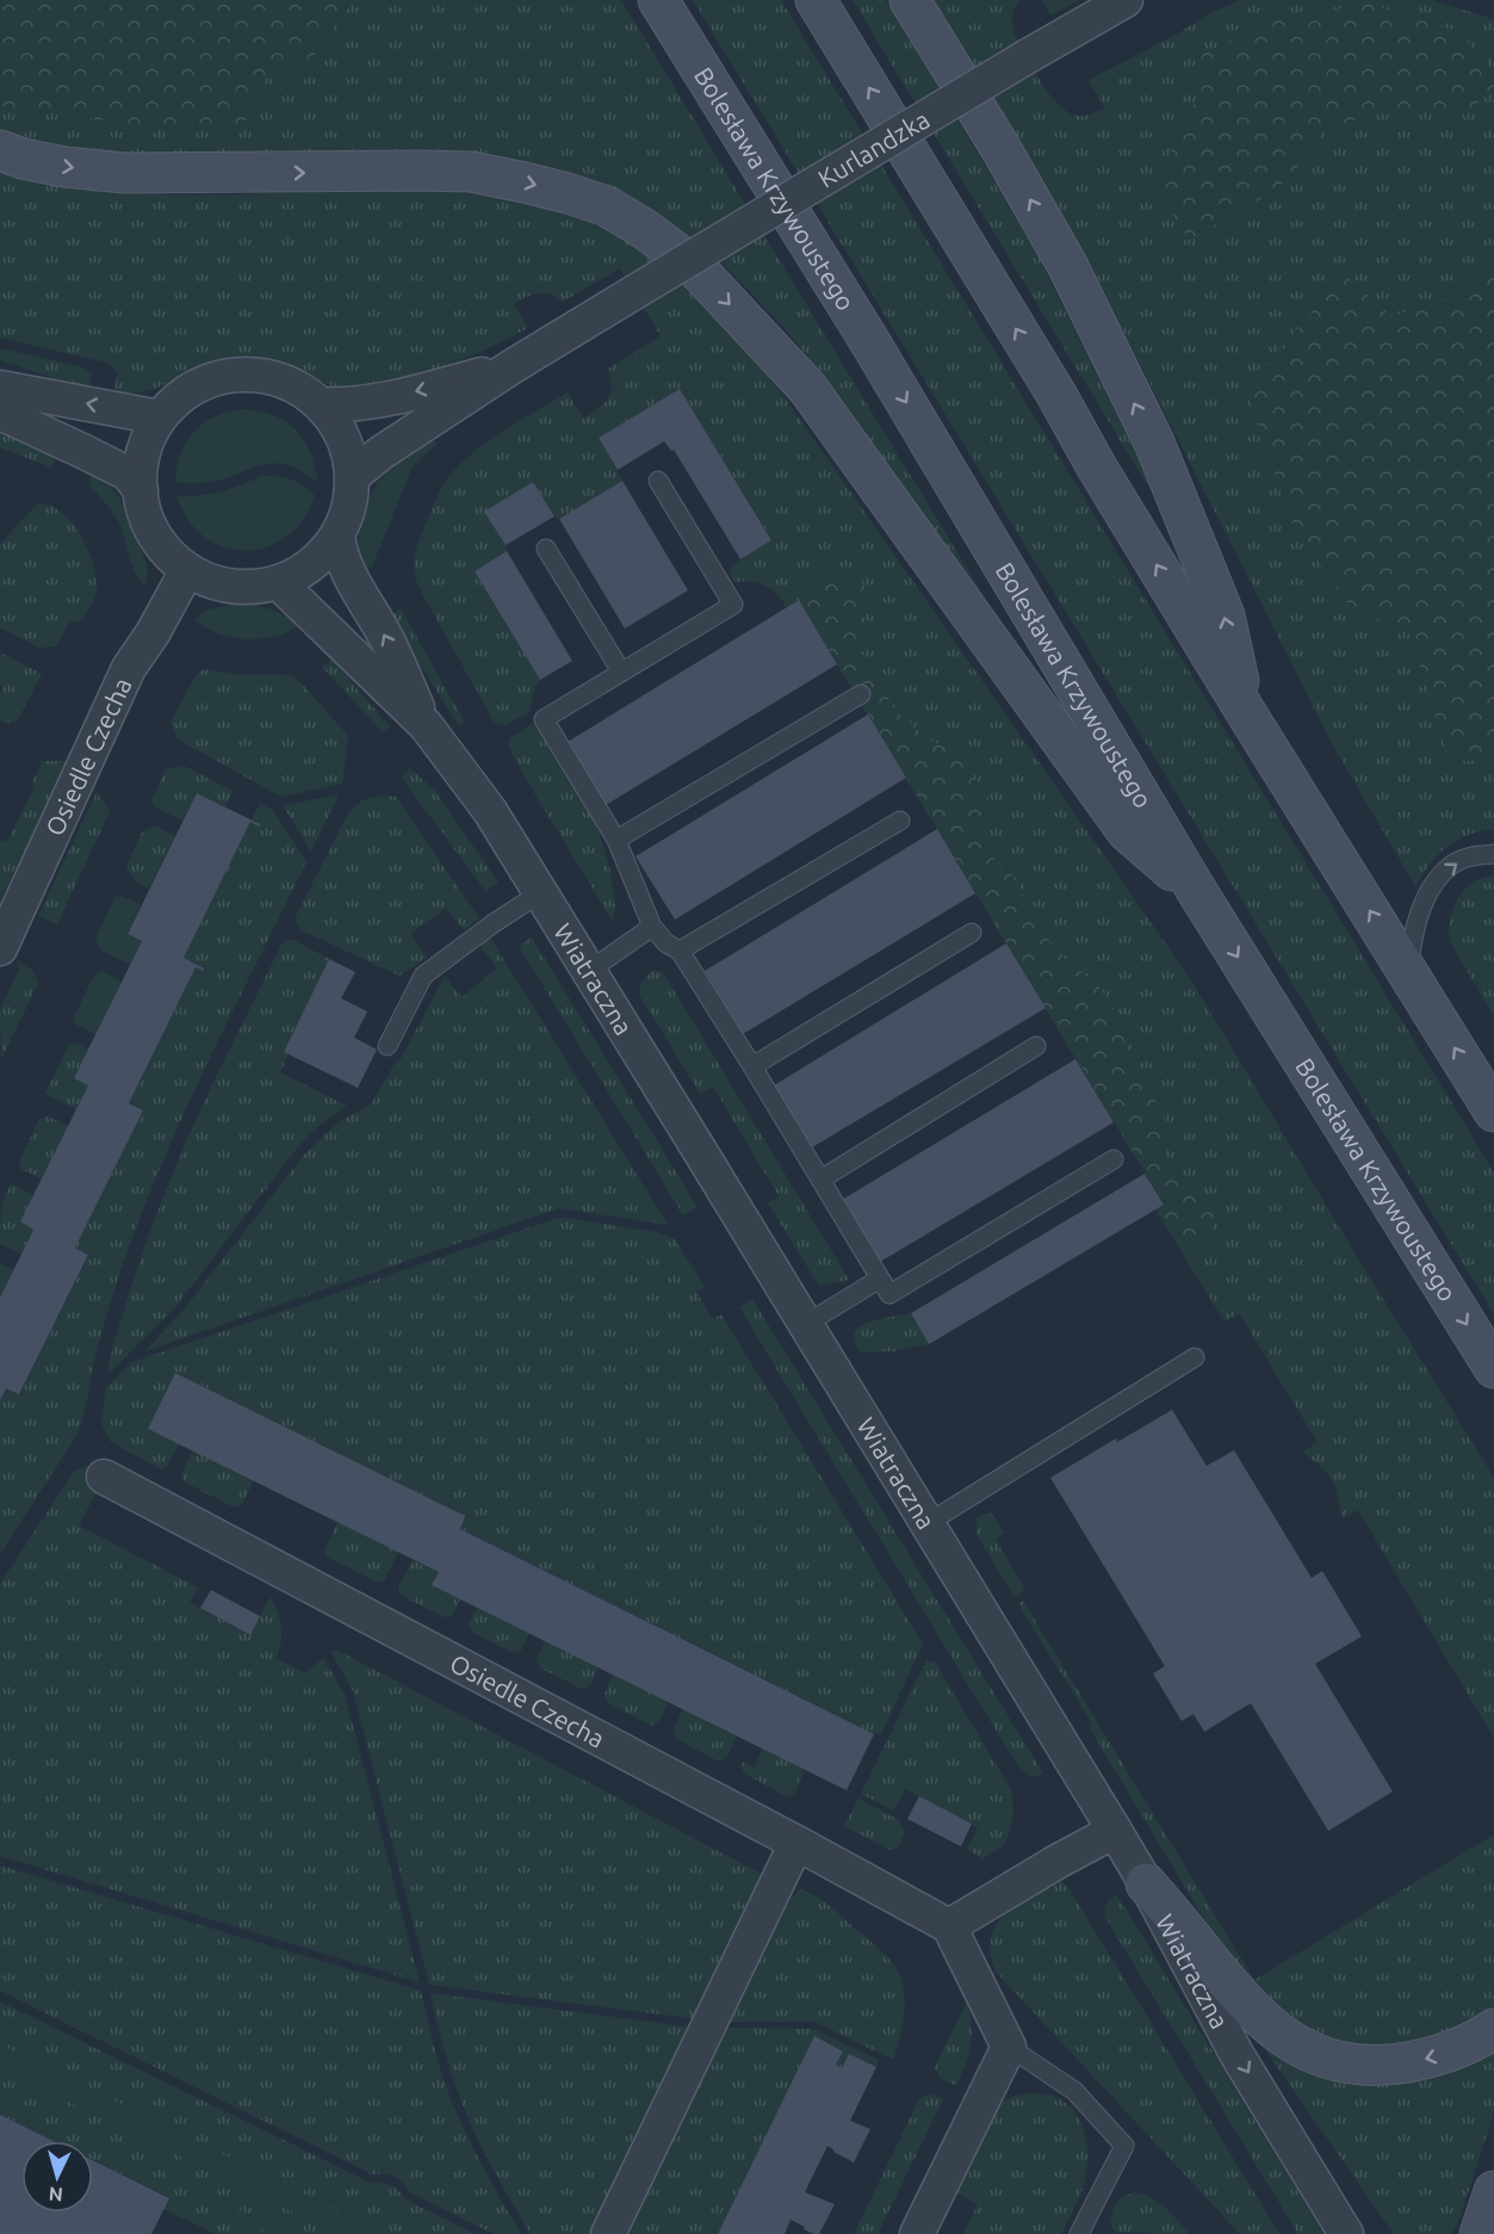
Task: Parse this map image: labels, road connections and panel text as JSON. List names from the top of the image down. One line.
{"streets":{"main road":["Bolesława Krzywoustego"],"street":["Kurlandzka","Osiedle Czecha","Wiatraczna"]},"crossings":[["Kurlandzka","Osiedle Czecha"],["Kurlandzka","Wiatraczna"],["Osiedle Czecha","Wiatraczna"]],"north":"bottom"}
